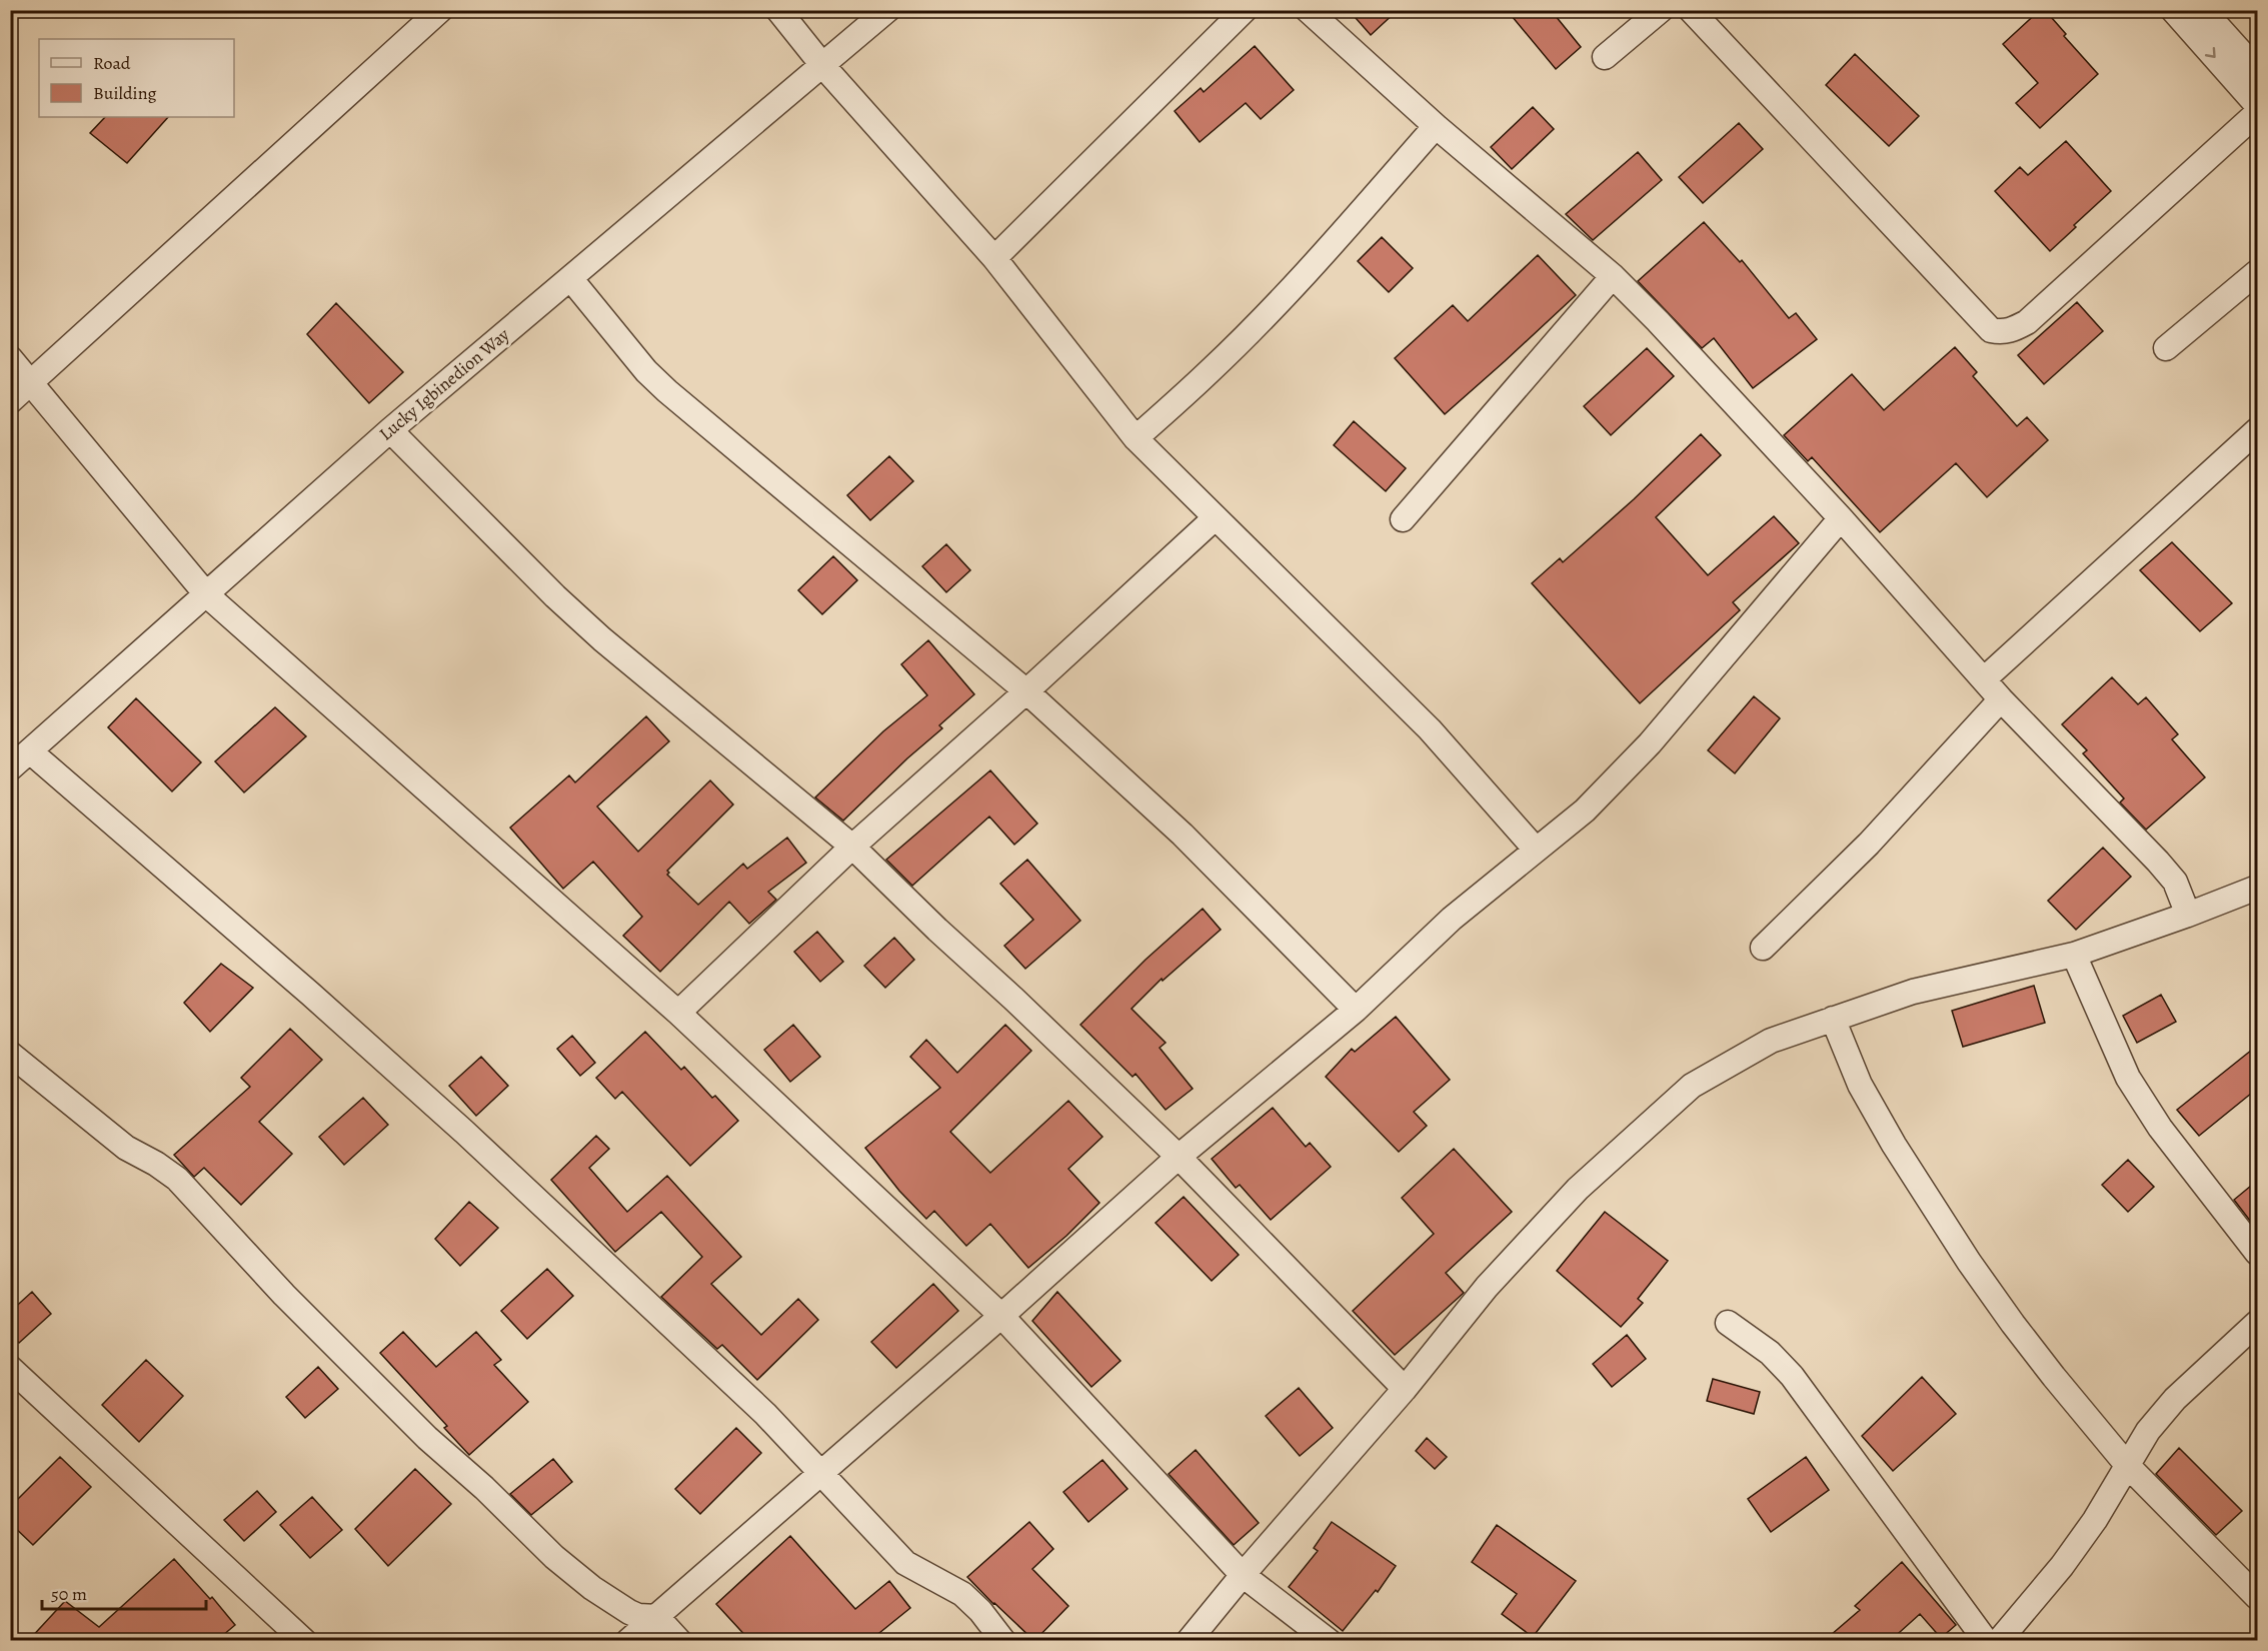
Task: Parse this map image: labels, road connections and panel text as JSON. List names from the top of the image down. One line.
{"streets":{"street":["Lucky Igbinedion Way"]},"legend":["Road","Building"],"scale_bar":"50 m"}
